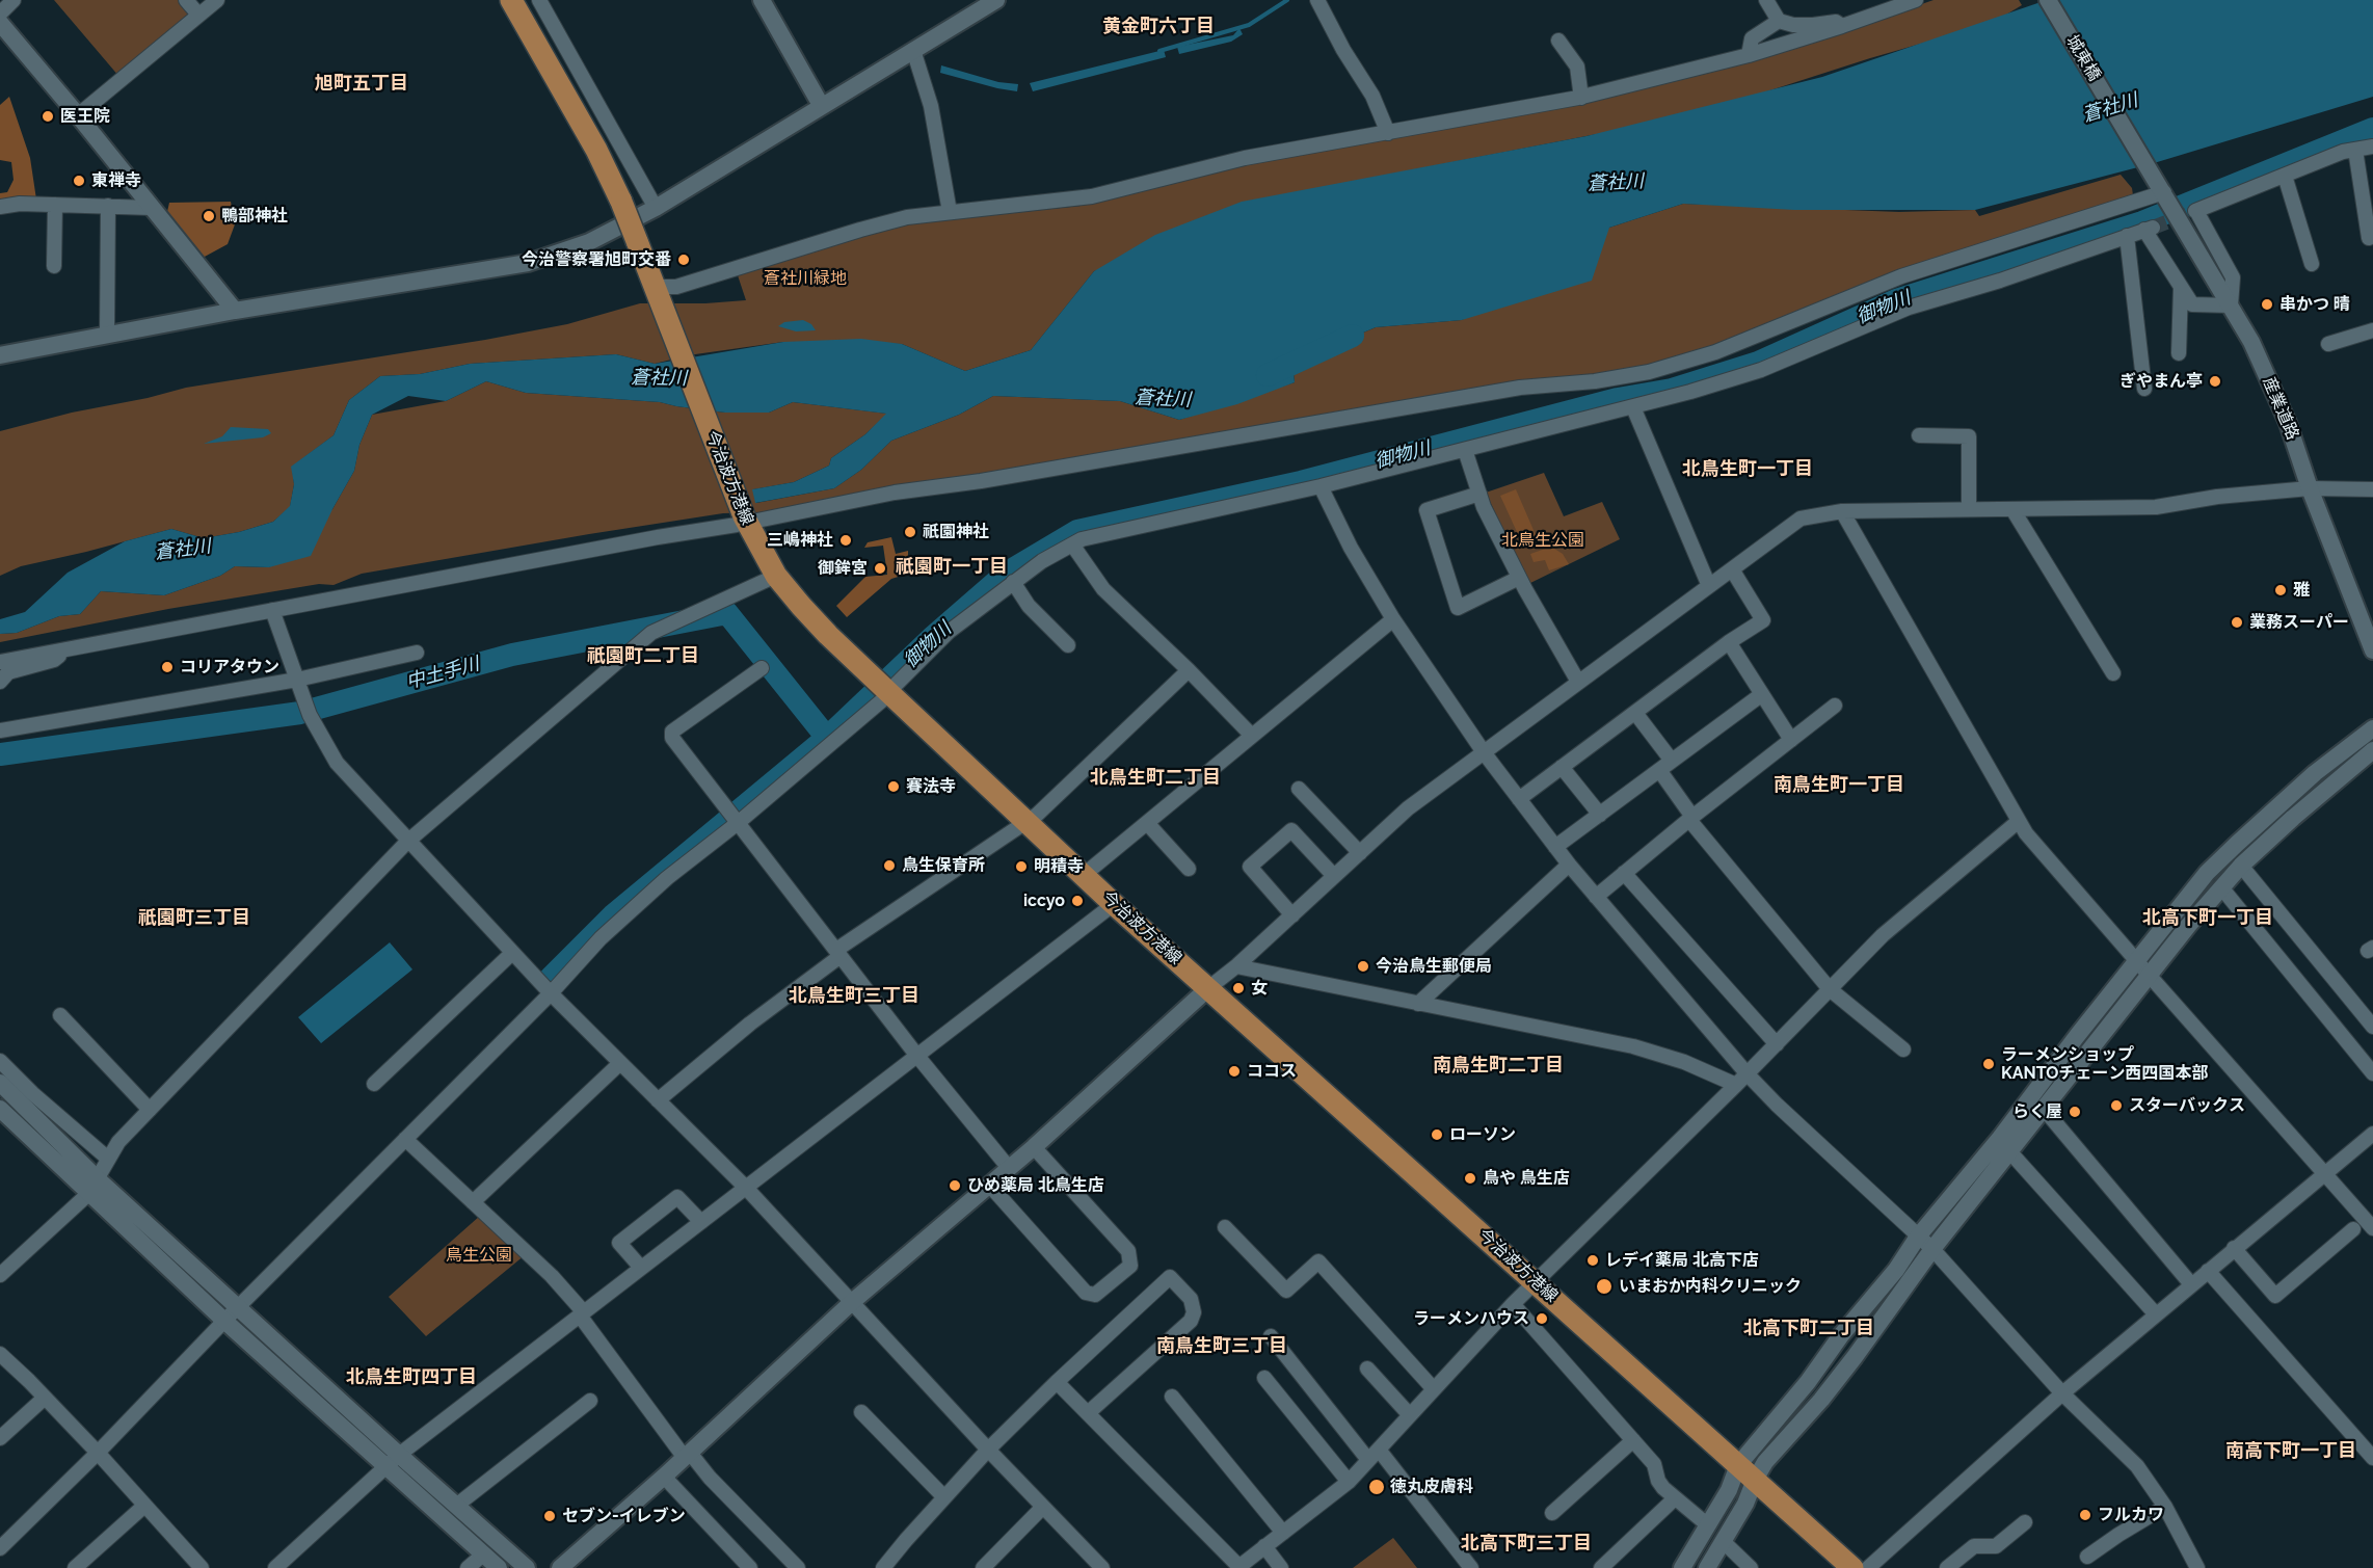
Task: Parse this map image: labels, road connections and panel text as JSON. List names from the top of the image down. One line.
{"streets":{"main road":["今治波方港線"],"street":["城東橋","産業道路"]},"crossings":[["城東橋","産業道路"]],"districts":["黄金町六丁目","旭町五丁目","北鳥生町一丁目","祇園町一丁目","祇園町二丁目","北鳥生町二丁目","南鳥生町一丁目","祇園町三丁目","北高下町一丁目","北鳥生町三丁目","南鳥生町二丁目","北高下町二丁目","南鳥生町三丁目","北鳥生町四丁目","南高下町一丁目","北高下町三丁目"],"water":["蒼社川","御物川","中土手川"],"parks":["蒼社川緑地","北鳥生公園","鳥生公園"],"places":["医王院","東禅寺","鴨部神社","今治警察署旭町交番","串かつ 晴","ぎやまん亭","祇園神社","三嶋神社","御鉾宮","雅","業務スーパー","コリアタウン","賽法寺","鳥生保育所","明積寺","iccyo","今治鳥生郵便局","女","ラーメンショップ KANTOチェーン西四国本部","ココス","スターバックス","らく屋","ローソン","鳥や 鳥生店","ひめ薬局 北鳥生店","レデイ薬局 北高下店","いまおか内科クリニック","ラーメンハウス","徳丸皮膚科","フルカワ","セブン-イレブン"]}
